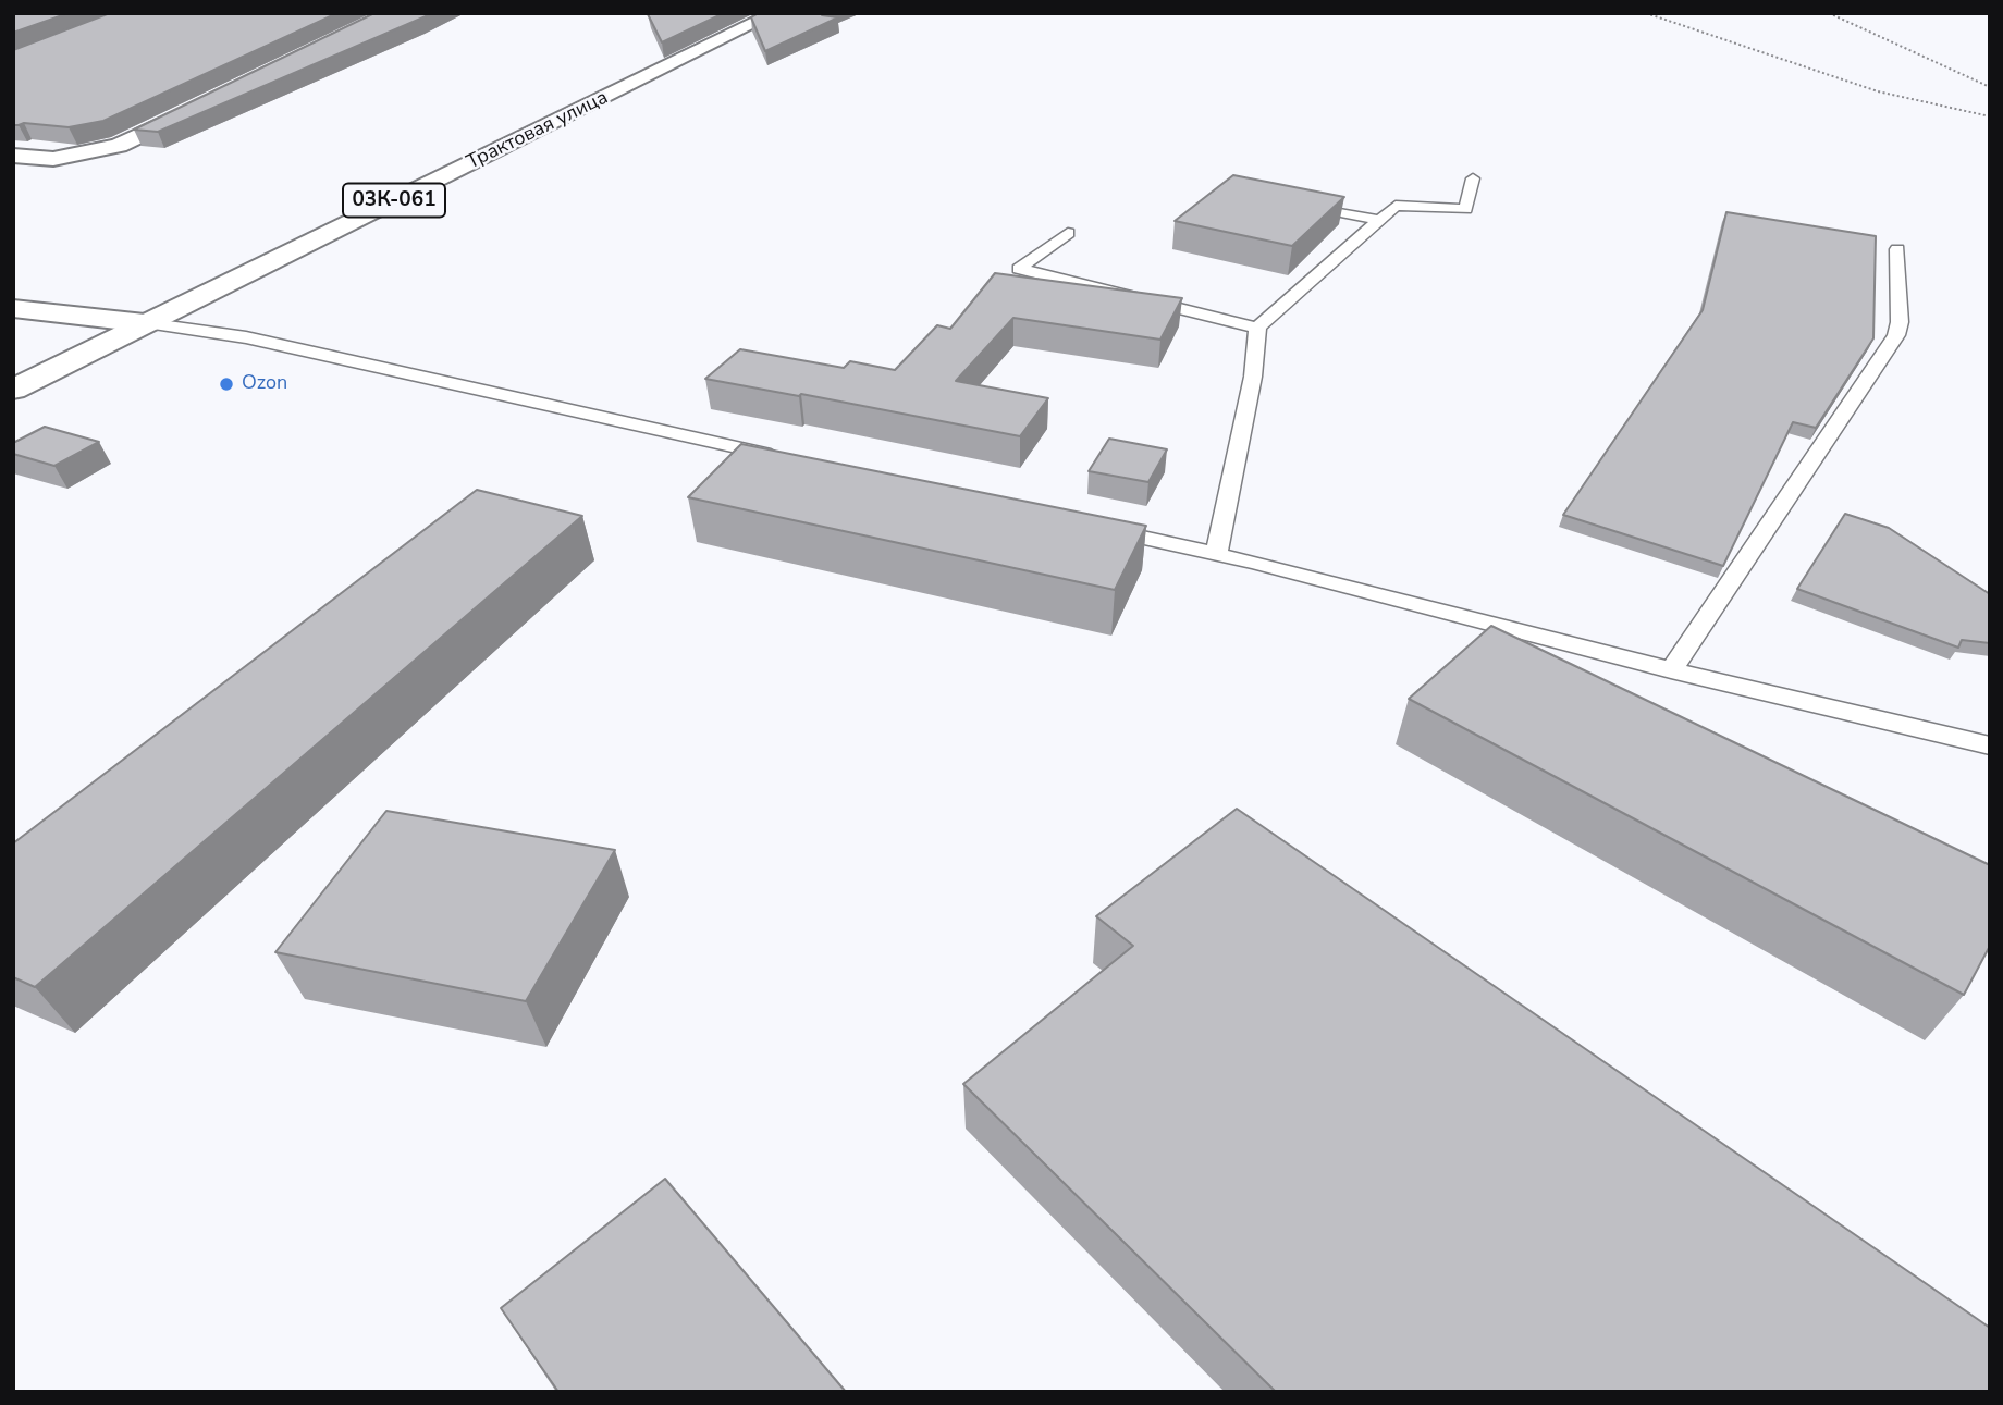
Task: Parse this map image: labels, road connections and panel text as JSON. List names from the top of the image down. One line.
{"streets":{"main road":["Трактовая улица","03К-061"]},"places":["Ozon"]}
